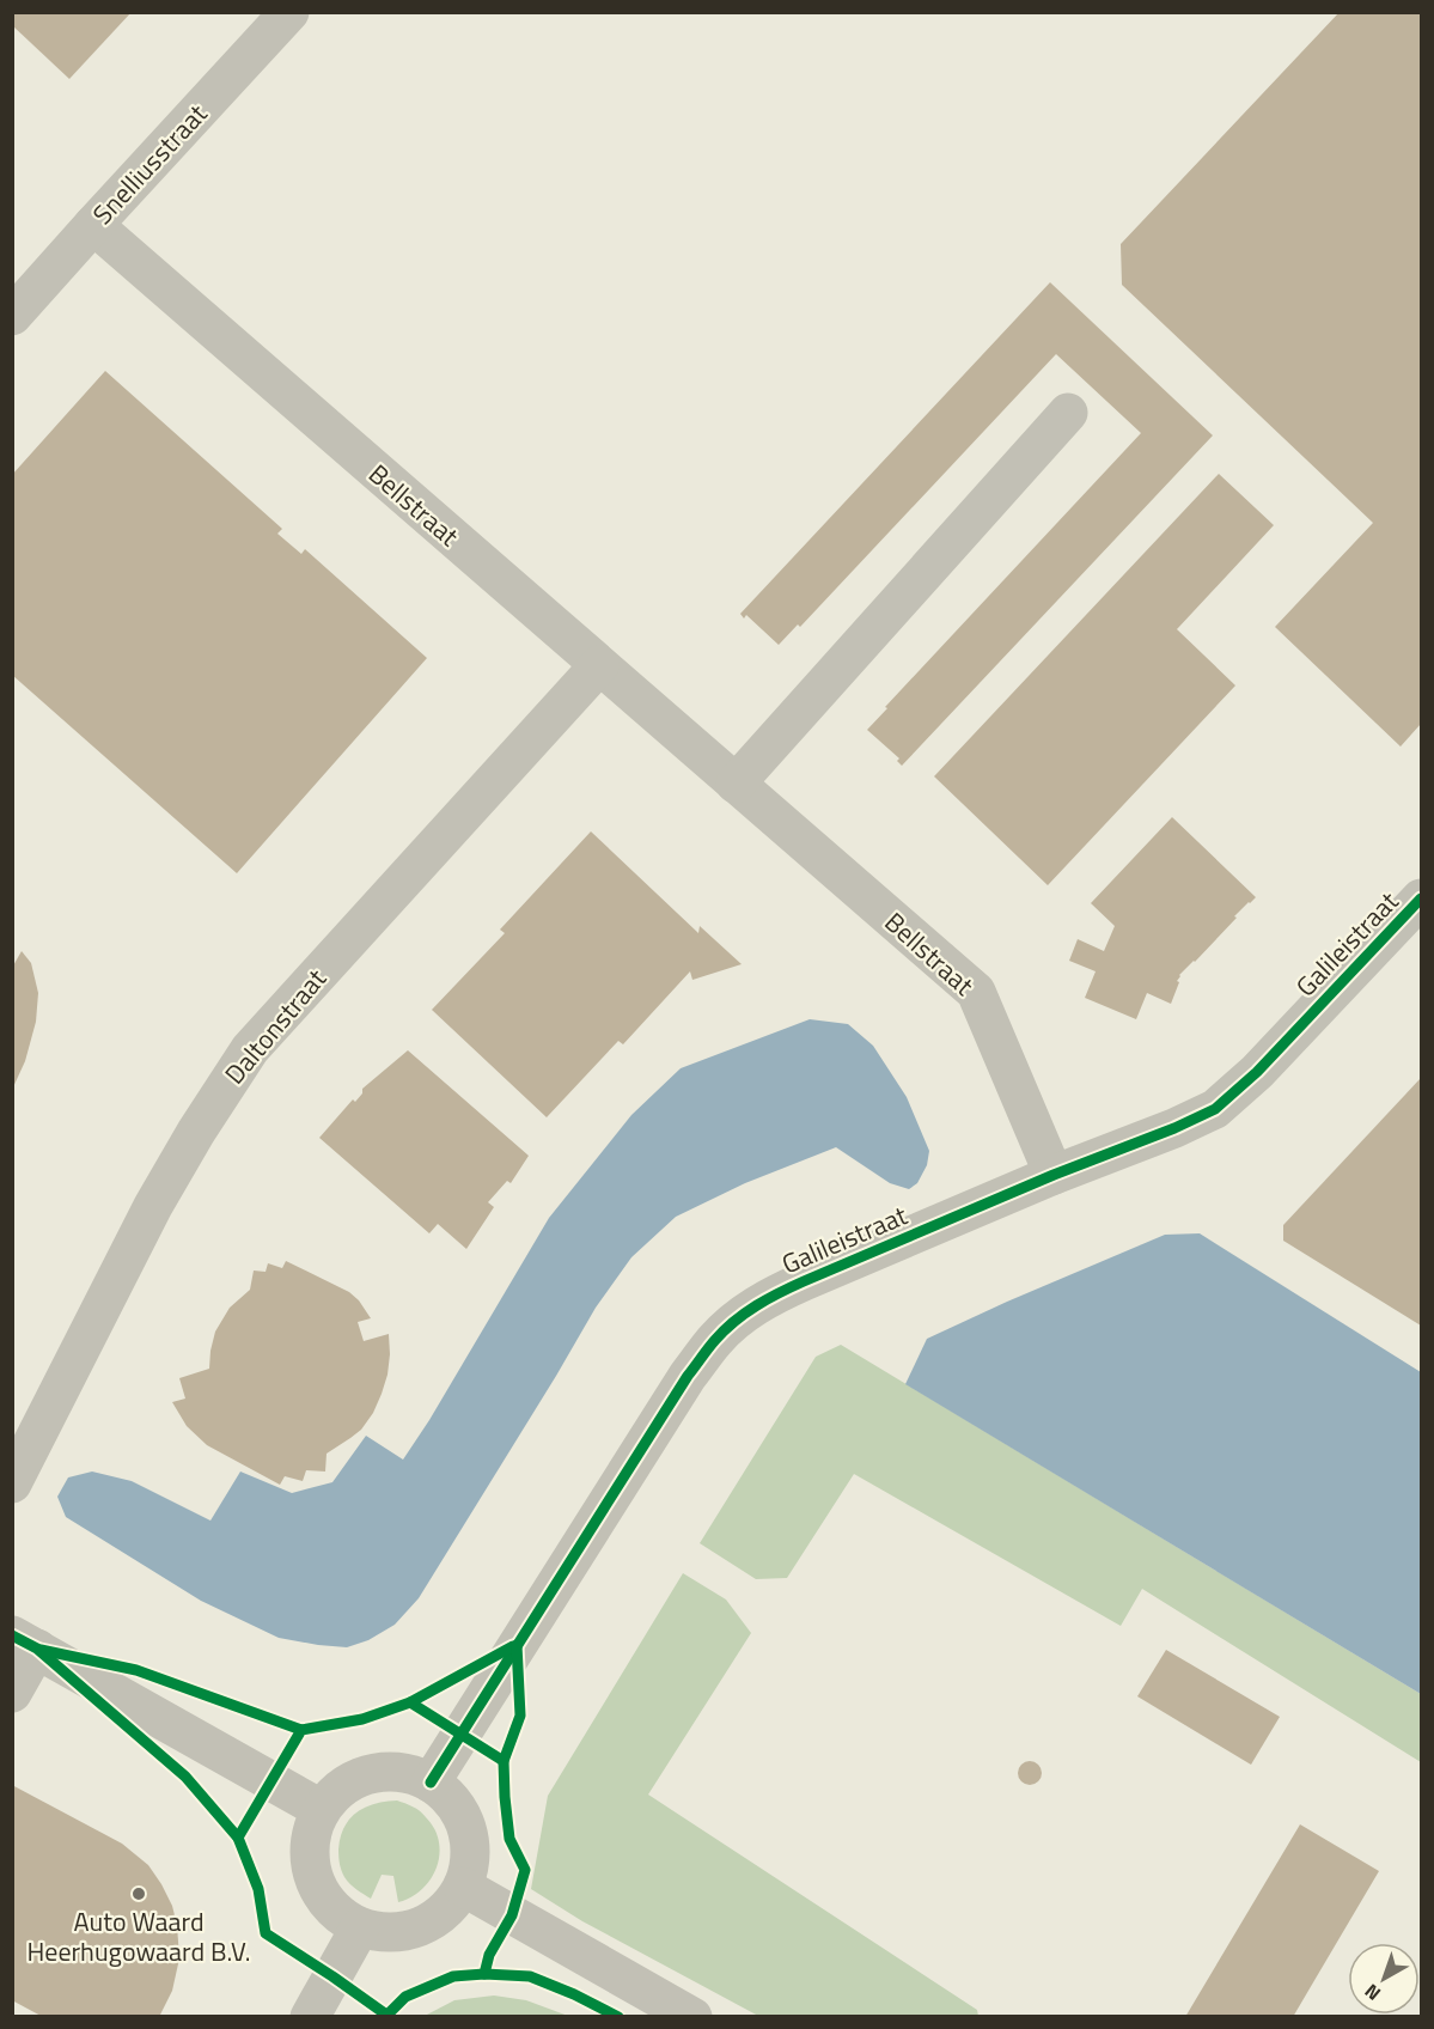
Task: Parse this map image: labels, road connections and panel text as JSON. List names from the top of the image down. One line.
{"streets":{"street":["Snelliusstraat","Bellstraat","Galileistraat","Daltonstraat"]},"crossings":[["Snelliusstraat","Bellstraat"],["Bellstraat","Galileistraat"],["Bellstraat","Daltonstraat"]],"places":["Auto Waard Heerhugowaard B.V."],"north":"bottom left"}
